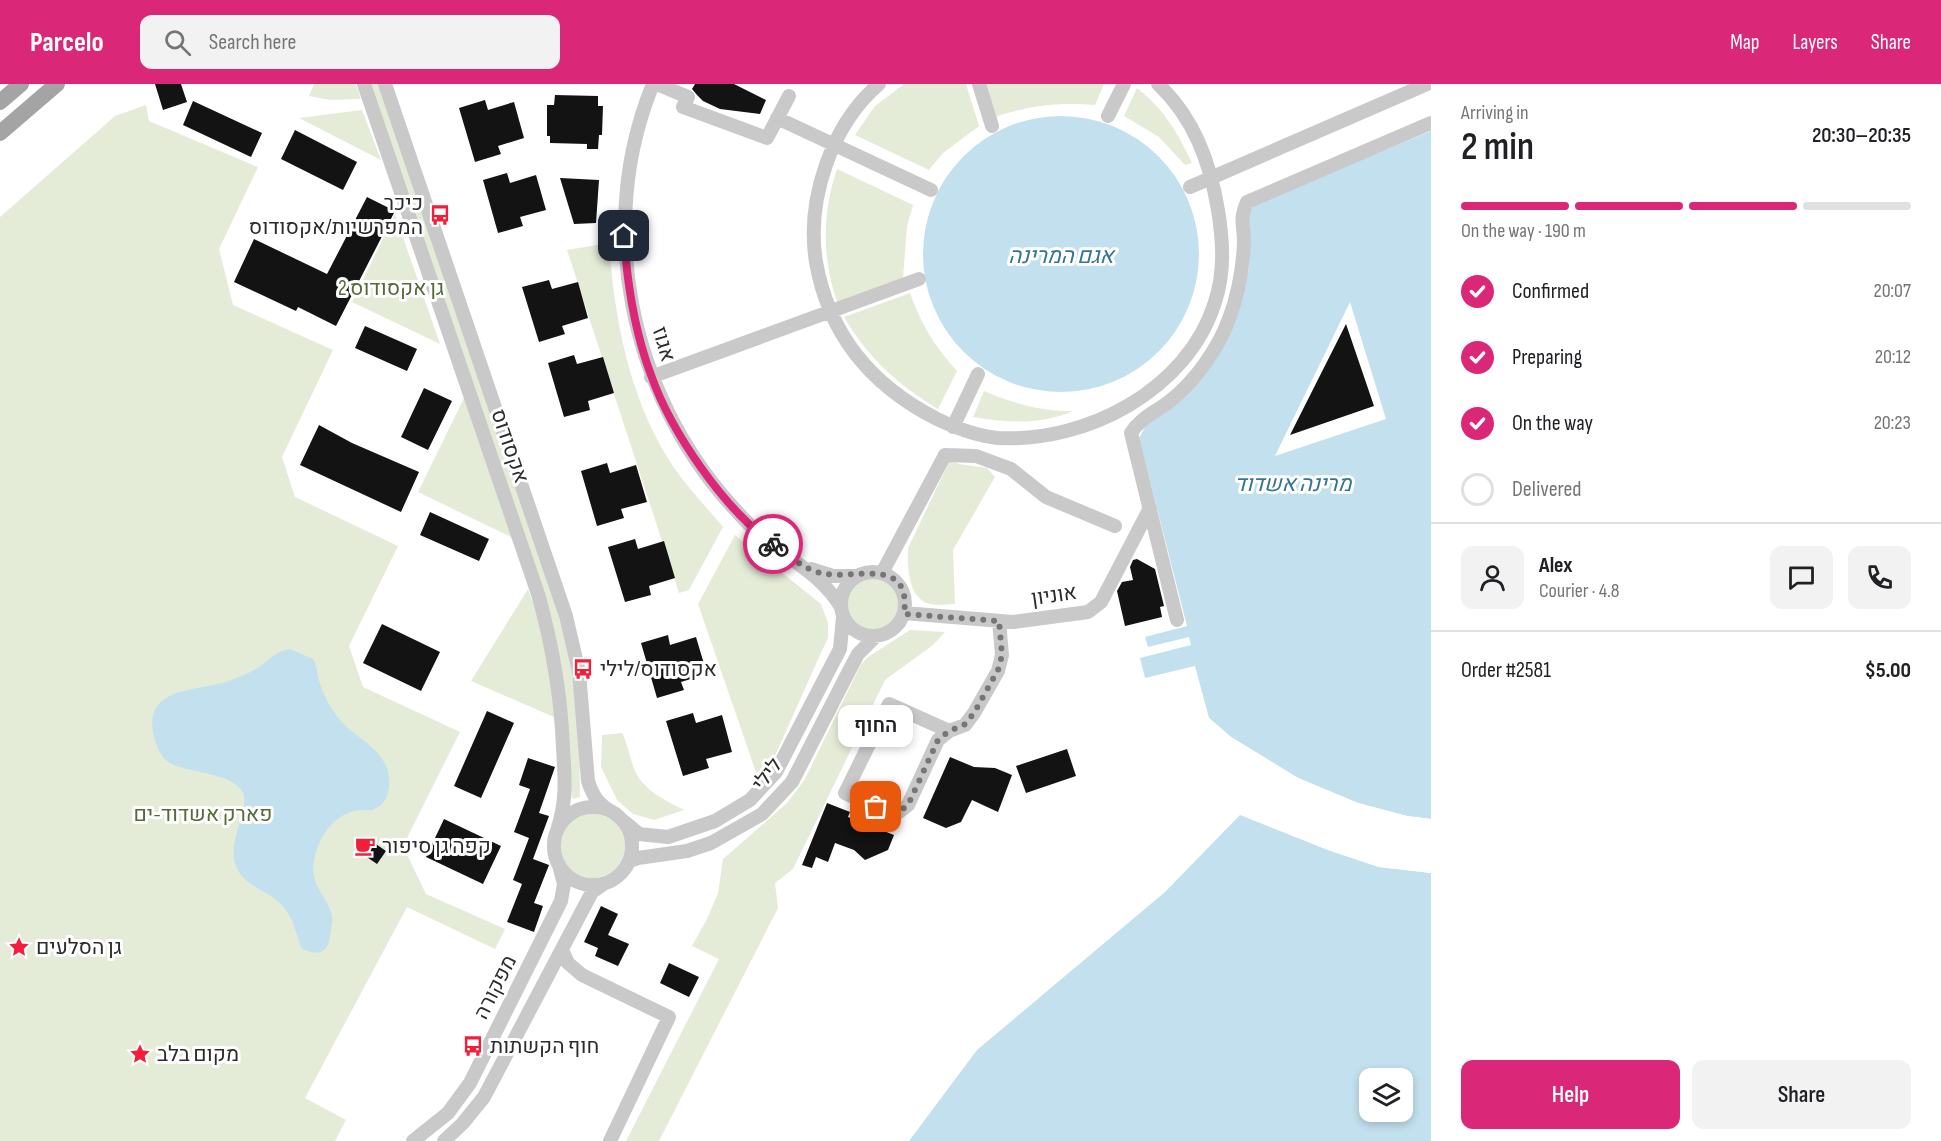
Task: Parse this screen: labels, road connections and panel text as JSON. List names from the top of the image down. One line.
{"streets":{"street":["אגוז","אקסודוס","אוניון","לילי","מפקורה"]},"crossings":[["אגוז","אוניון"],["אגוז","לילי"],["אקסודוס","לילי"],["אקסודוס","מפקורה"],["אוניון","לילי"],["לילי","מפקורה"]],"water":["אגם המרינה","מרינה אשדוד"],"parks":["גן אקסודוס 2","פארק אשדוד-ים"],"places":{"bus stop":["כיכר המפרשיות/אקסודוס","אקסודוס/לילי","חוף הקשתות"],"other":["החוף"],"cafe":["קפה גן סיפור"],"place":["גן הסלעים","מקום בלב"]},"page":{"header":"Parcelo","search":"Search here","nav":["Map","Layers","Share"],"heading":["2 min","Arriving in","20:30–20:35"],"panel":["Alex","Courier · 4.8","Order #2581","$5.00"],"bar":"On the way · 190 m","list":[["Confirmed","20:07"],["Preparing","20:12"],["On the way","20:23"],"Delivered"],"bubble":"החוף","buttons":["Help","Share"]}}
